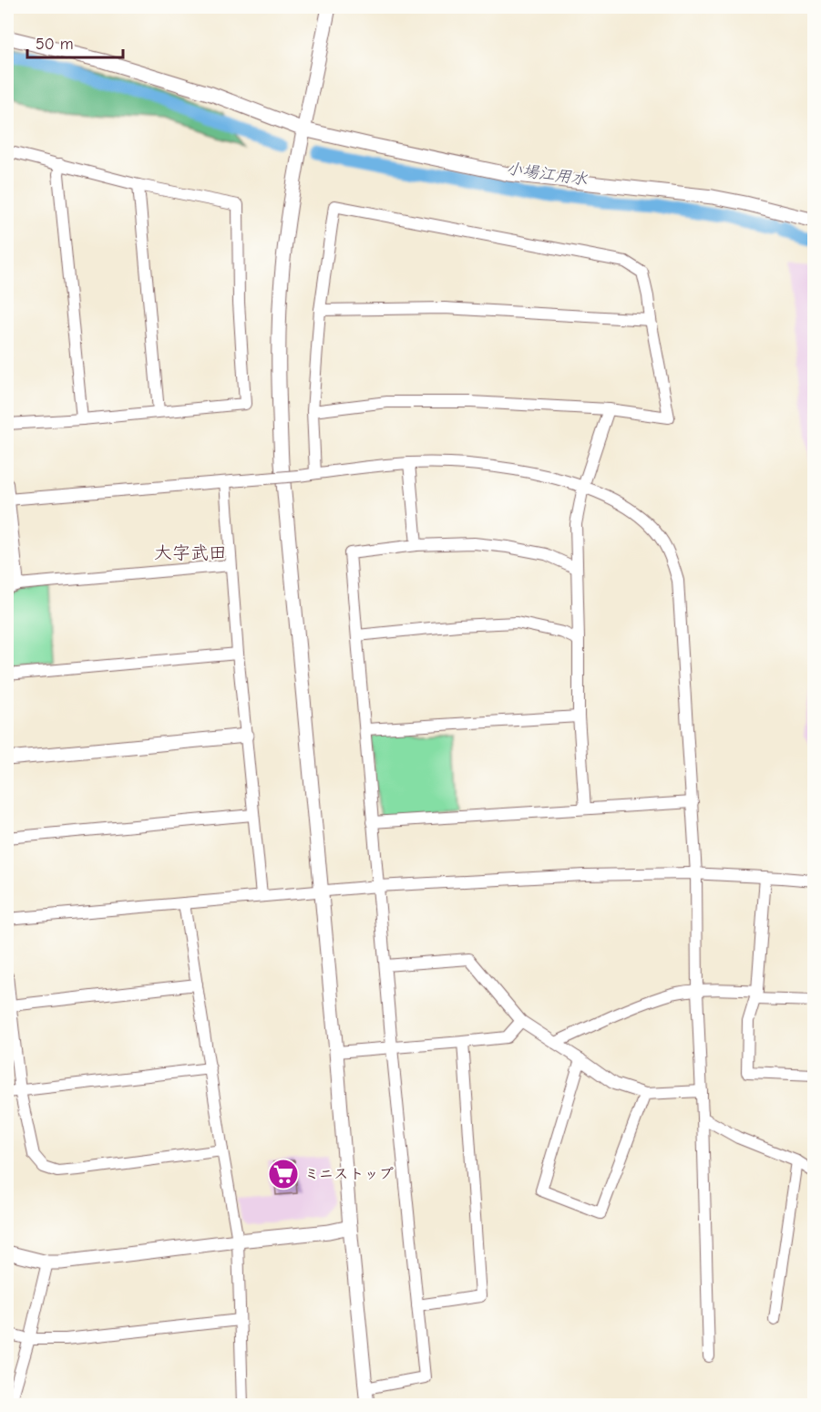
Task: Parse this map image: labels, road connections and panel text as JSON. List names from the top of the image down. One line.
{"districts":["大字武田"],"water":["小場江用水"],"places":{"supermarket":["ミニストップ"]},"scale_bar":"50 m"}
